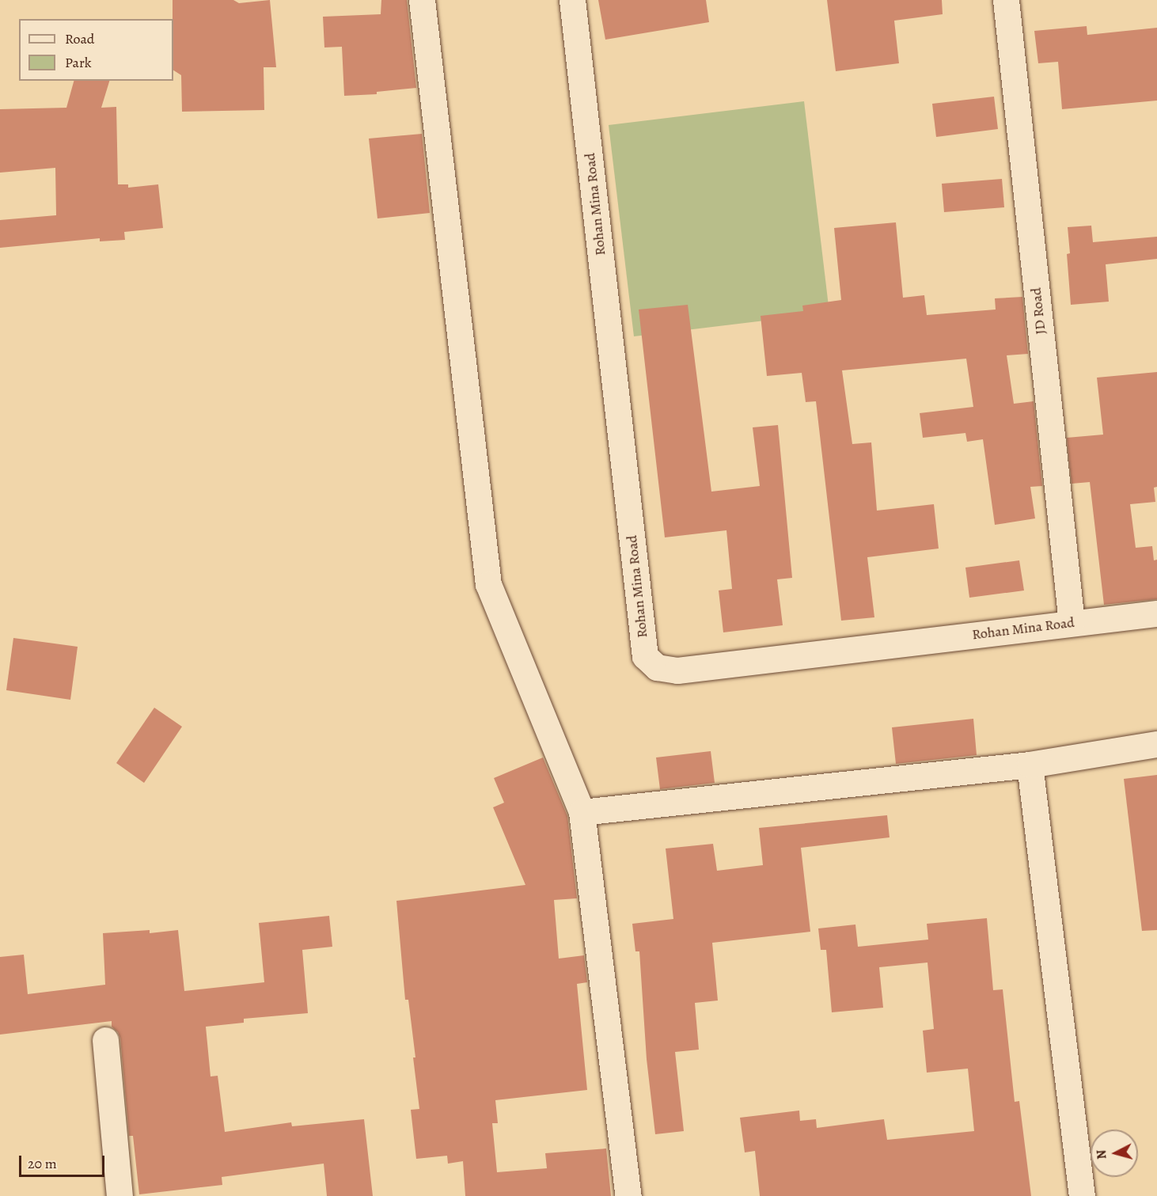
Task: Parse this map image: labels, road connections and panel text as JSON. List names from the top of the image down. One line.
{"streets":{"street":["Rohan Mina Road","JD Road"]},"crossings":[["Rohan Mina Road","JD Road"]],"legend":["Road","Park"],"scale_bar":"20 m","north":"left"}
